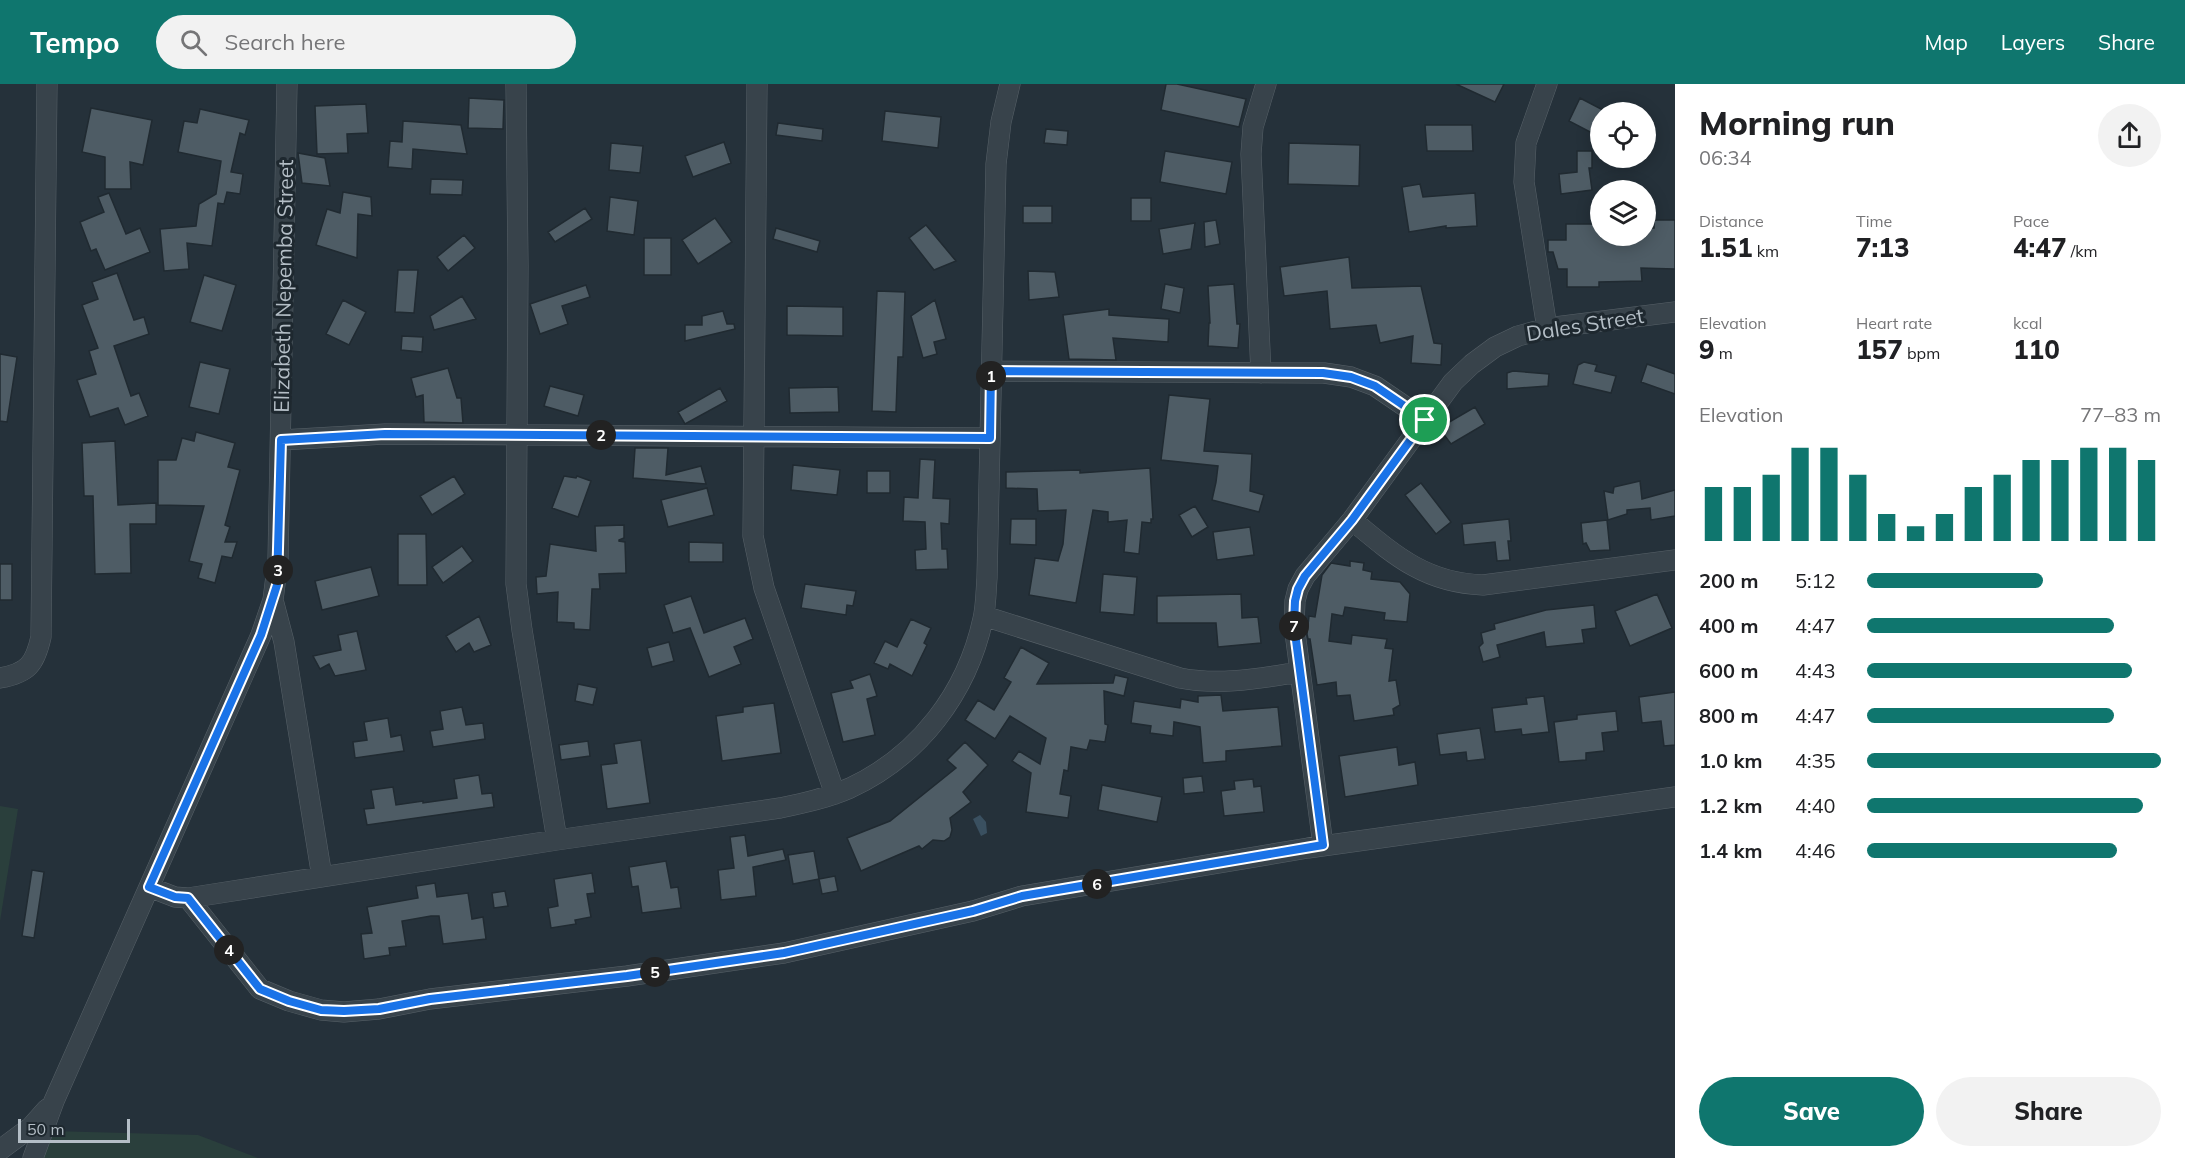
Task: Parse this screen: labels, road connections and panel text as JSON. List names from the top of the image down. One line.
{"streets":{"street":["Elizabeth Nepemba Street","Dales Street"]},"scale_bar":"50 m","page":{"header":"Tempo","search":"Search here","nav":["Map","Layers","Share"],"heading":["Morning run","06:34"],"stats":[["Distance","1.51 km"],["Time","7:13"],["Pace","4:47 /km"],["Elevation","9 m"],["Heart rate","157 bpm"],["kcal","110"]],"pins":["1","2","3","7","6","4","5"],"chart":["Elevation","77–83 m"],"list":[{"name":"200 m","note":"5:12"},{"name":"400 m","note":"4:47"},{"name":"600 m","note":"4:43"},{"name":"800 m","note":"4:47"},{"name":"1.0 km","note":"4:35"},{"name":"1.2 km","note":"4:40"},{"name":"1.4 km","note":"4:46"}],"buttons":["Save","Share"],"scale":"50 m"}}
